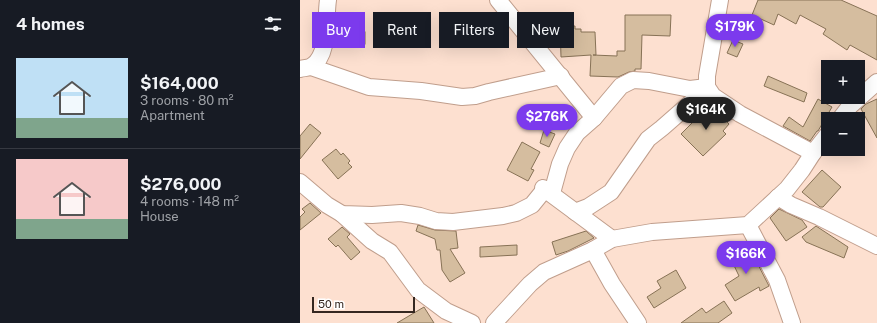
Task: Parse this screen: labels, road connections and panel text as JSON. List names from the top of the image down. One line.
{"scale_bar":"50 m","page":{"heading":"4 homes","chip":["Buy","Rent","Filters","New"],"price":["$179K","$164K","$276K","$166K"],"list":[{"name":"$164,000","note":"3 rooms · 80 m² · Apartment"},{"name":"$276,000","note":"4 rooms · 148 m² · House"}],"map_buttons":["+","−"],"scale":"50 m"}}
